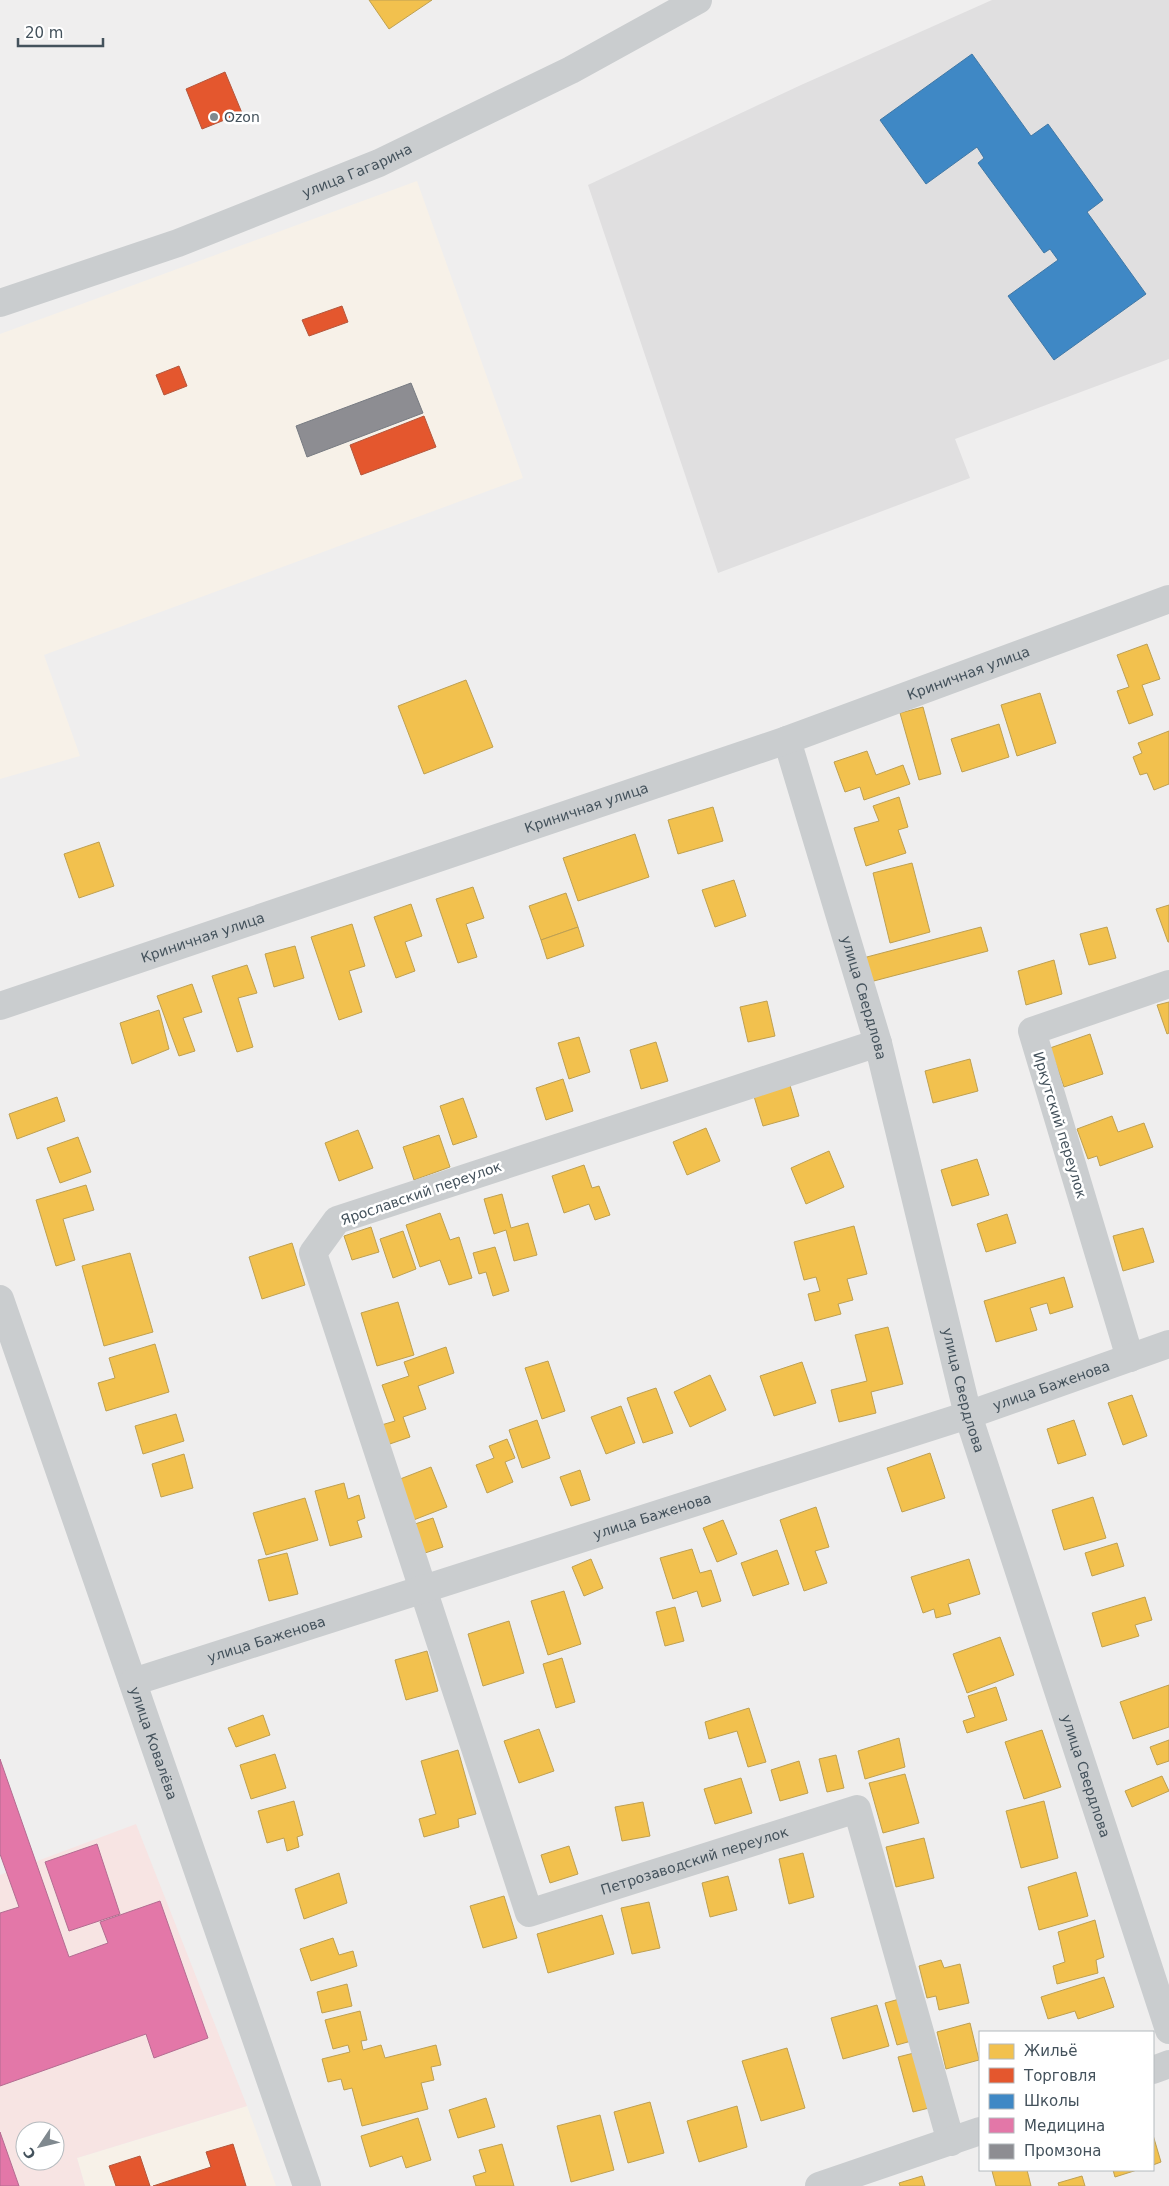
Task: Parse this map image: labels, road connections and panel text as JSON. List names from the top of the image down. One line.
{"streets":{"street":["улица Гагарина","Криничная улица","улица Свердлова","Иркутский переулок","Ярославский переулок","улица Баженова","улица Ковалёва","Петрозаводский переулок"]},"crossings":[["Криничная улица","улица Свердлова"],["улица Свердлова","Ярославский переулок"],["улица Свердлова","улица Баженова"],["Иркутский переулок","улица Баженова"],["Ярославский переулок","улица Баженова"],["Ярославский переулок","Петрозаводский переулок"],["улица Баженова","улица Ковалёва"],["улица Баженова","Петрозаводский переулок"]],"places":["Ozon"],"legend":["Жильё","Торговля","Школы","Медицина","Промзона"],"scale_bar":"20 m","north":"bottom left"}
